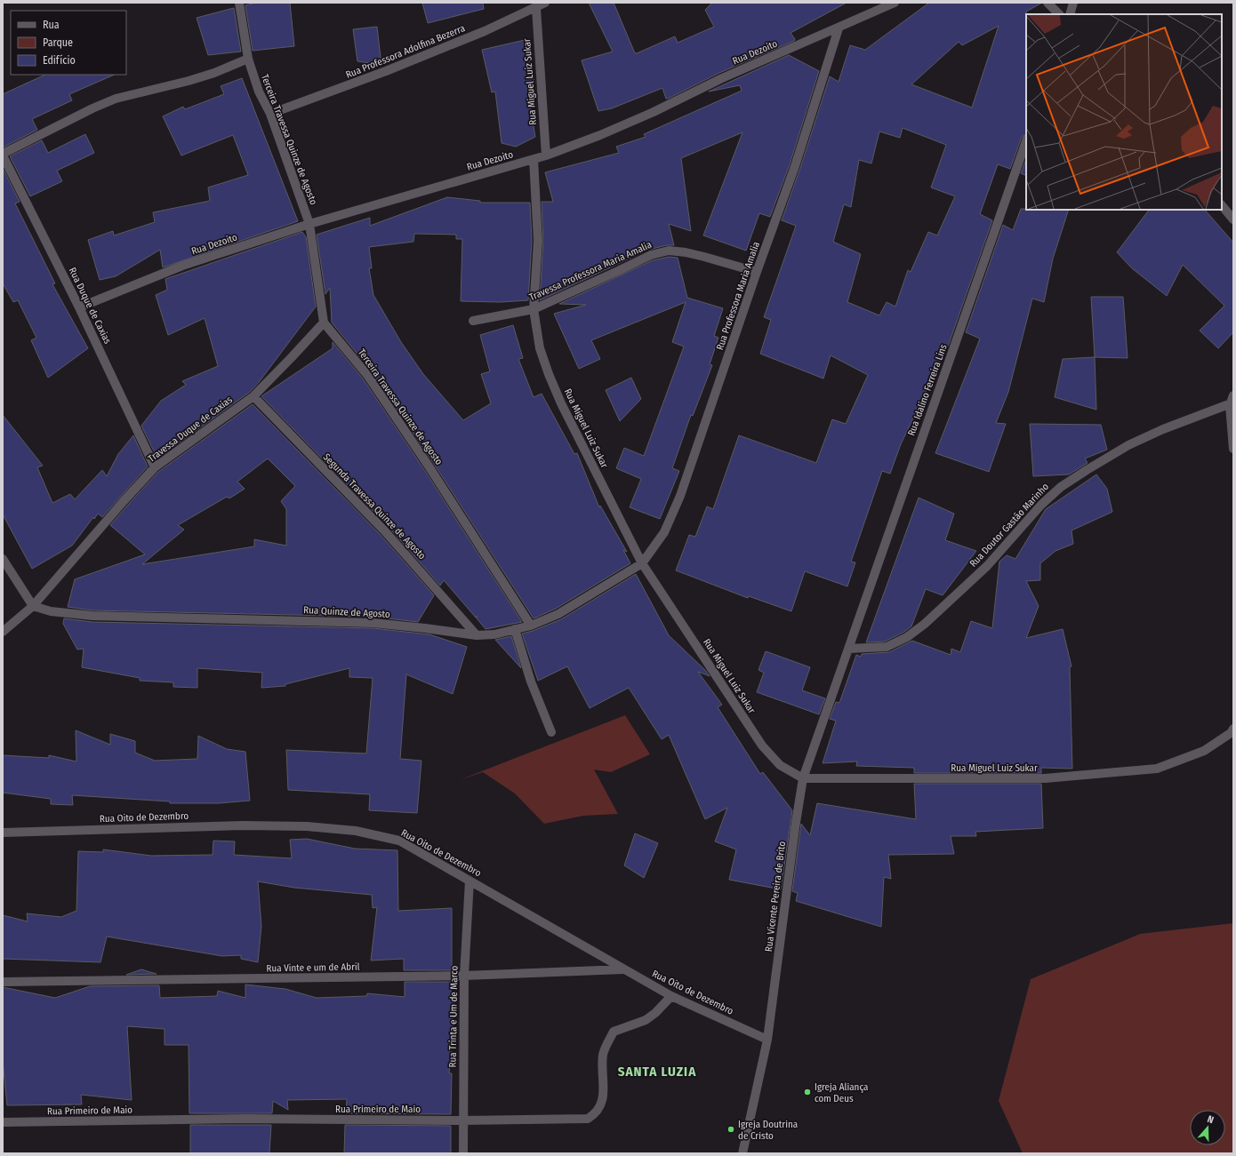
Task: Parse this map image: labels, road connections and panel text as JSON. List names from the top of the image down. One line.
{"streets":{"street":["Rua Professora Adolfina Bezerra","Rua Dezoito","Rua Miguel Luiz Sukar","Terceira Travessa Quinze de Agosto","Travessa Professora Maria Amalia","Rua Professora Maria Amalia","Rua Duque de Caxias","Rua Idalino Ferreira Lins","Travessa Duque de Caxias","Segunda Travessa Quinze de Agosto","Rua Doutor Gastão Marinho","Rua Quinze de Agosto","Rua Oito de Dezembro","Rua Vicente Pereira de Brito","Rua Vinte e um de Abril","Rua Trinta e Um de Marco","Rua Primeiro de Maio"]},"crossings":[["Rua Professora Adolfina Bezerra","Rua Miguel Luiz Sukar"],["Rua Professora Adolfina Bezerra","Terceira Travessa Quinze de Agosto"],["Rua Dezoito","Rua Miguel Luiz Sukar"],["Rua Dezoito","Terceira Travessa Quinze de Agosto"],["Rua Dezoito","Rua Professora Maria Amalia"],["Rua Dezoito","Rua Duque de Caxias"],["Rua Miguel Luiz Sukar","Travessa Professora Maria Amalia"],["Rua Miguel Luiz Sukar","Rua Professora Maria Amalia"],["Rua Miguel Luiz Sukar","Rua Quinze de Agosto"],["Rua Miguel Luiz Sukar","Rua Vicente Pereira de Brito"],["Terceira Travessa Quinze de Agosto","Rua Duque de Caxias"],["Terceira Travessa Quinze de Agosto","Travessa Duque de Caxias"],["Terceira Travessa Quinze de Agosto","Rua Quinze de Agosto"],["Travessa Professora Maria Amalia","Rua Professora Maria Amalia"],["Rua Professora Maria Amalia","Rua Quinze de Agosto"],["Rua Duque de Caxias","Travessa Duque de Caxias"],["Rua Idalino Ferreira Lins","Rua Doutor Gastão Marinho"],["Rua Idalino Ferreira Lins","Rua Vicente Pereira de Brito"],["Travessa Duque de Caxias","Segunda Travessa Quinze de Agosto"],["Travessa Duque de Caxias","Rua Quinze de Agosto"],["Segunda Travessa Quinze de Agosto","Rua Quinze de Agosto"],["Rua Doutor Gastão Marinho","Rua Vicente Pereira de Brito"],["Rua Oito de Dezembro","Rua Vicente Pereira de Brito"],["Rua Oito de Dezembro","Rua Vinte e um de Abril"],["Rua Oito de Dezembro","Rua Trinta e Um de Marco"],["Rua Oito de Dezembro","Rua Primeiro de Maio"],["Rua Vinte e um de Abril","Rua Trinta e Um de Marco"],["Rua Trinta e Um de Marco","Rua Primeiro de Maio"]],"districts":["SANTA LUZIA"],"places":["Igreja Aliança com Deus","Igreja Doutrina de Cristo"],"legend":["Rua","Parque","Edifício"],"north":"top"}
